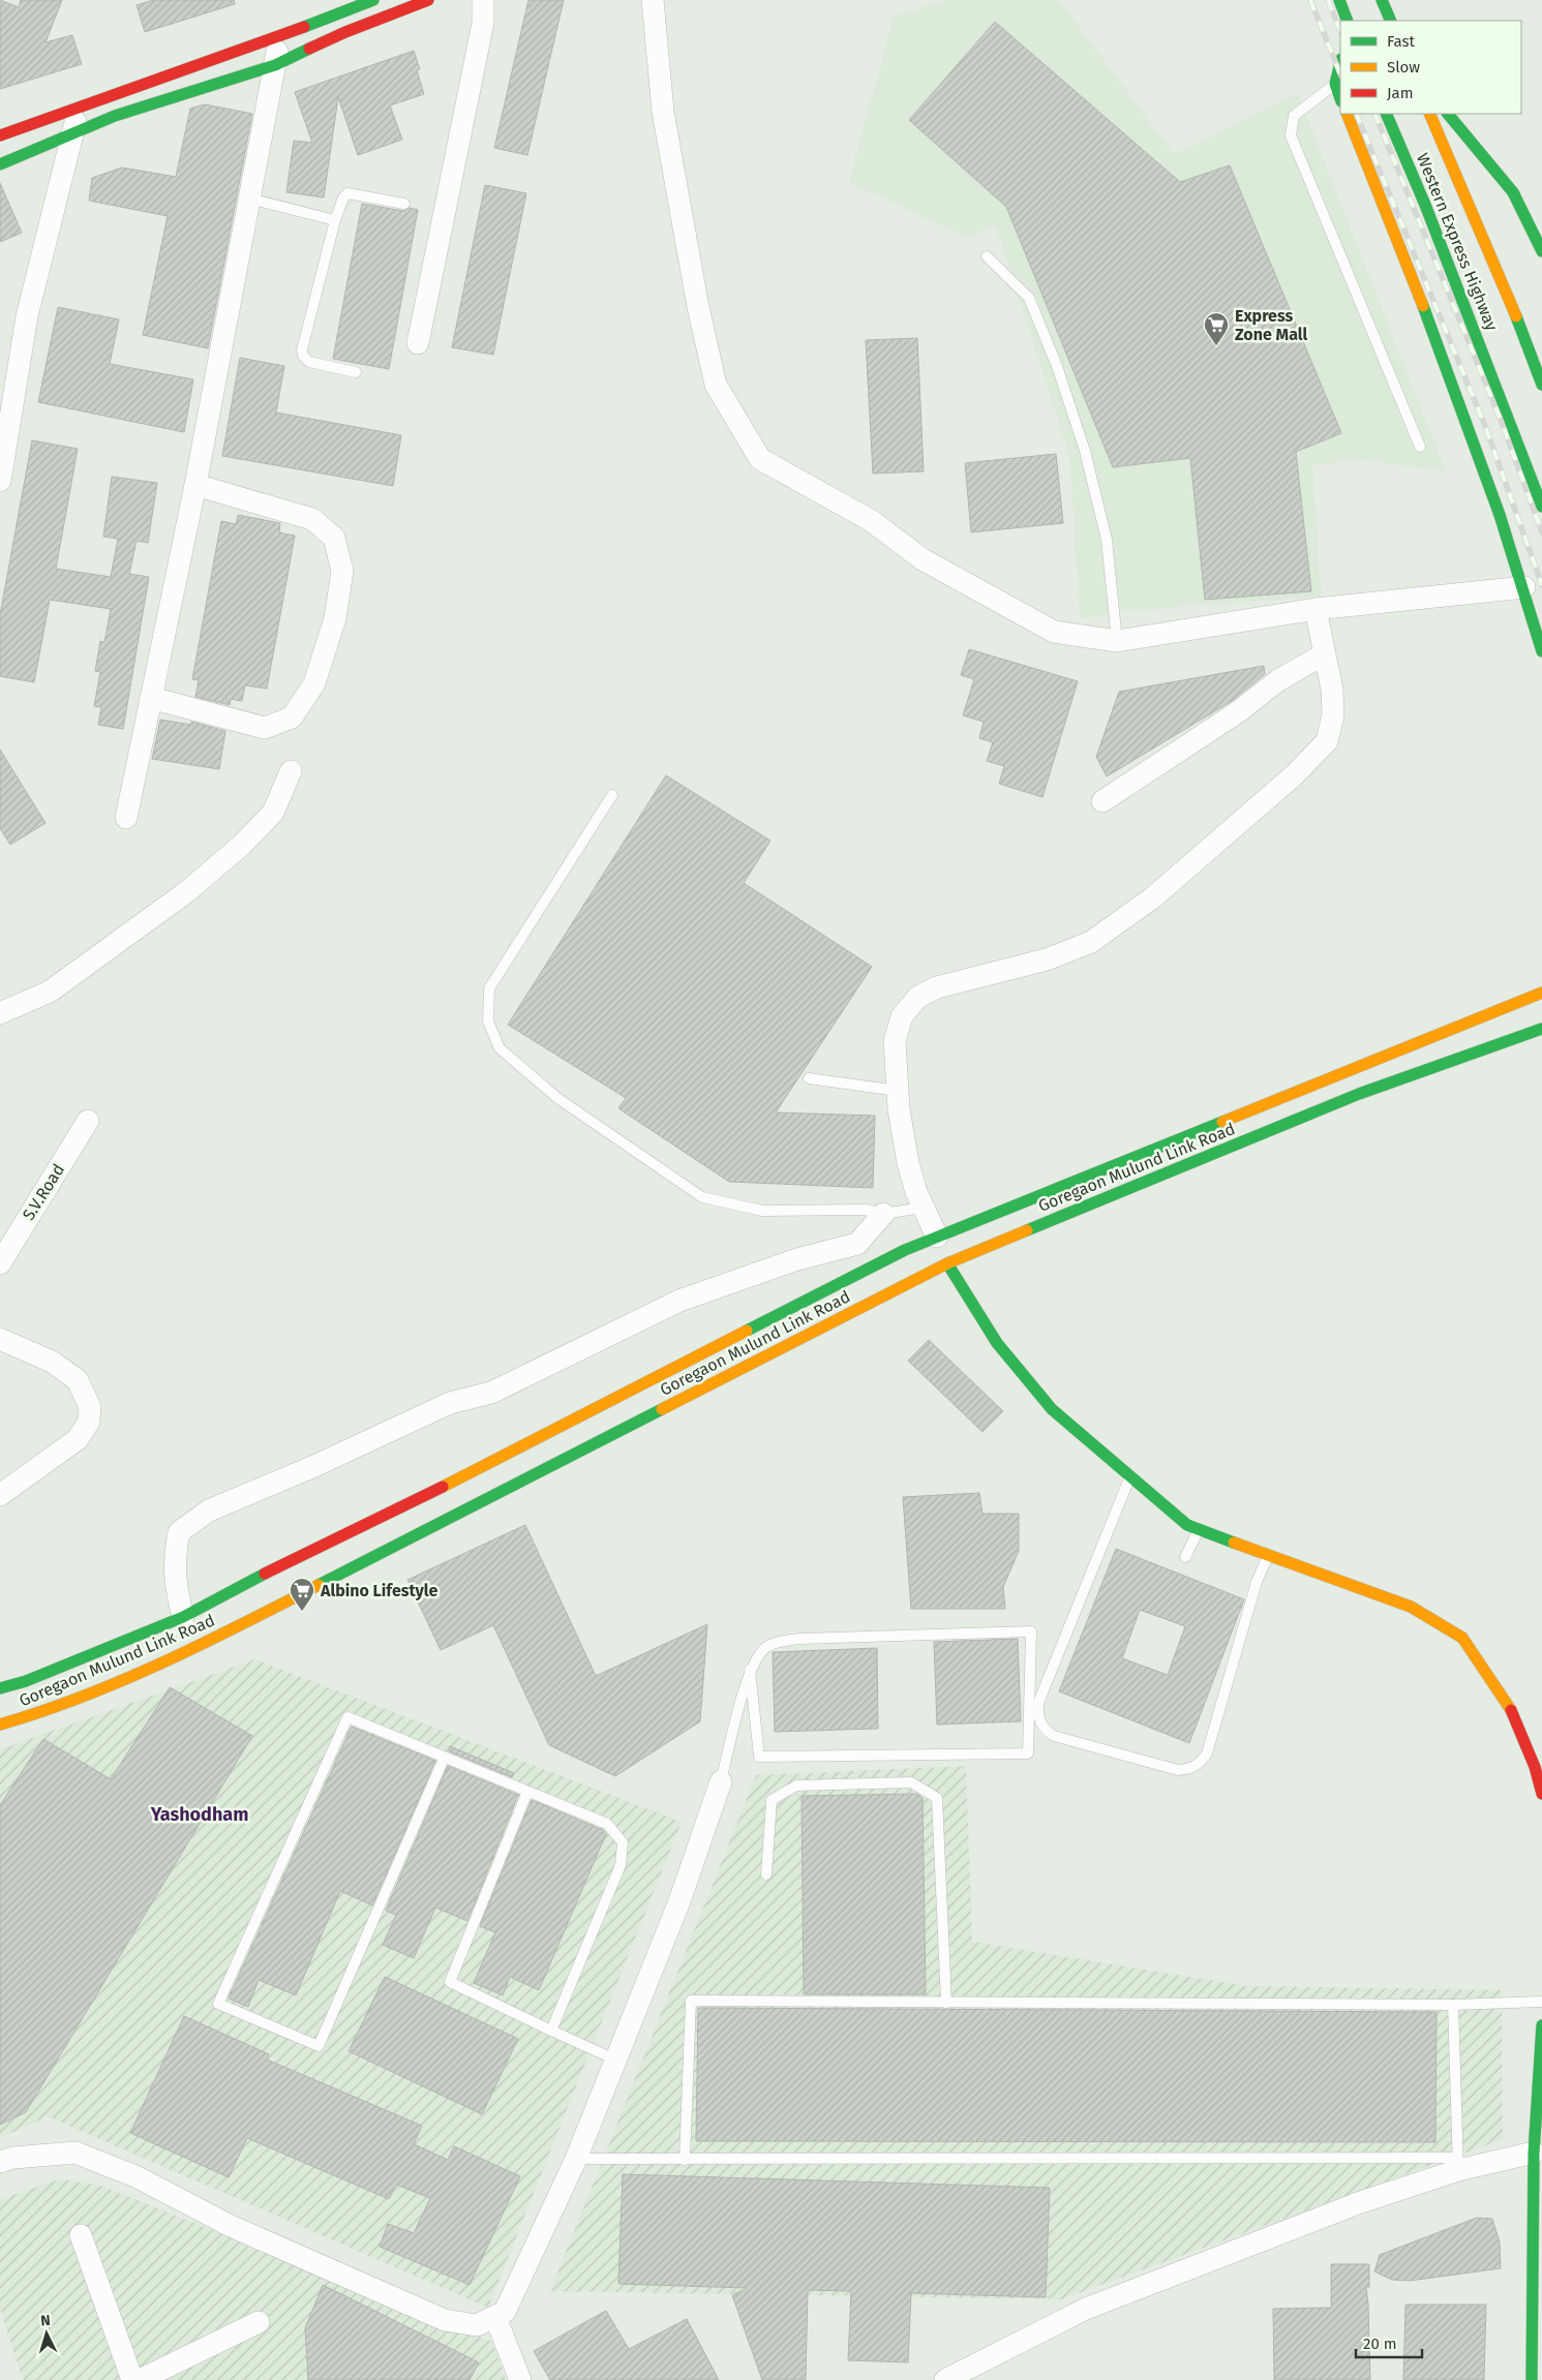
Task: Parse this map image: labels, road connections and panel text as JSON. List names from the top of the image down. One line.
{"streets":{"main road":["Western Express Highway","Goregaon Mulund Link Road"],"street":["S.V.Road"]},"districts":["Yashodham"],"places":{"supermarket":["Express Zone Mall","Albino Lifestyle"]},"legend":["Fast","Slow","Jam"],"scale_bar":"20 m","north":"top"}
